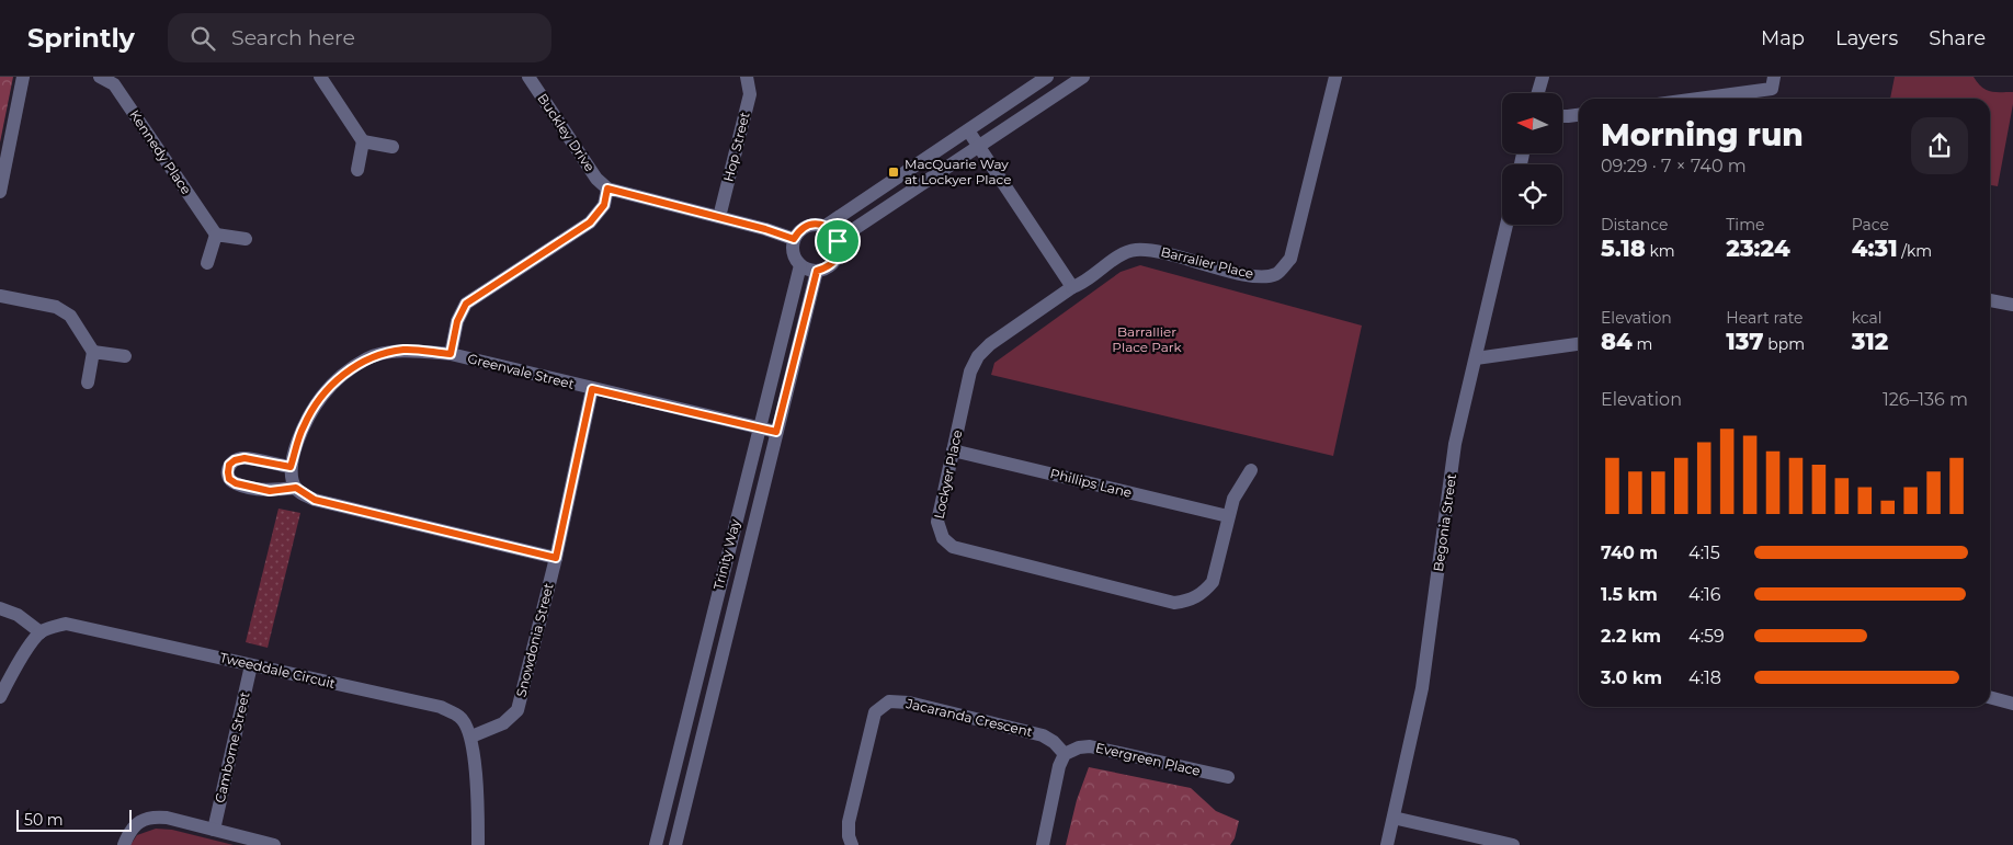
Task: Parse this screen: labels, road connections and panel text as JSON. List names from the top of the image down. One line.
{"streets":{"street":["Buckley Drive","Hop Street","Kennedy Place","Barralier Place","Greenvale Street","Lockyer Place","Phillips Lane","Begonia Street","Trinity Way","Snowdonia Street","Tweeddale Circuit","Jacaranda Crescent","Camborne Street","Evergreen Place"]},"crossings":[["Barralier Place","Lockyer Place"],["Greenvale Street","Trinity Way"],["Greenvale Street","Snowdonia Street"],["Lockyer Place","Phillips Lane"],["Snowdonia Street","Tweeddale Circuit"],["Tweeddale Circuit","Camborne Street"],["Jacaranda Crescent","Evergreen Place"]],"parks":["Barrallier Place Park"],"places":{"transit":["MacQuarie Way at Lockyer Place"]},"scale_bar":"50 m","north":"left","page":{"header":"Sprintly","search":"Search here","nav":["Map","Layers","Share"],"heading":["Morning run","09:29 · 7 × 740 m"],"stats":[["Distance","5.18 km"],["Time","23:24"],["Pace","4:31 /km"],["Elevation","84 m"],["Heart rate","137 bpm"],["kcal","312"]],"chart":["Elevation","126–136 m"],"list":[{"name":"740 m","note":"4:15"},{"name":"1.5 km","note":"4:16"},{"name":"2.2 km","note":"4:59"},{"name":"3.0 km","note":"4:18"}],"scale":"50 m"}}
